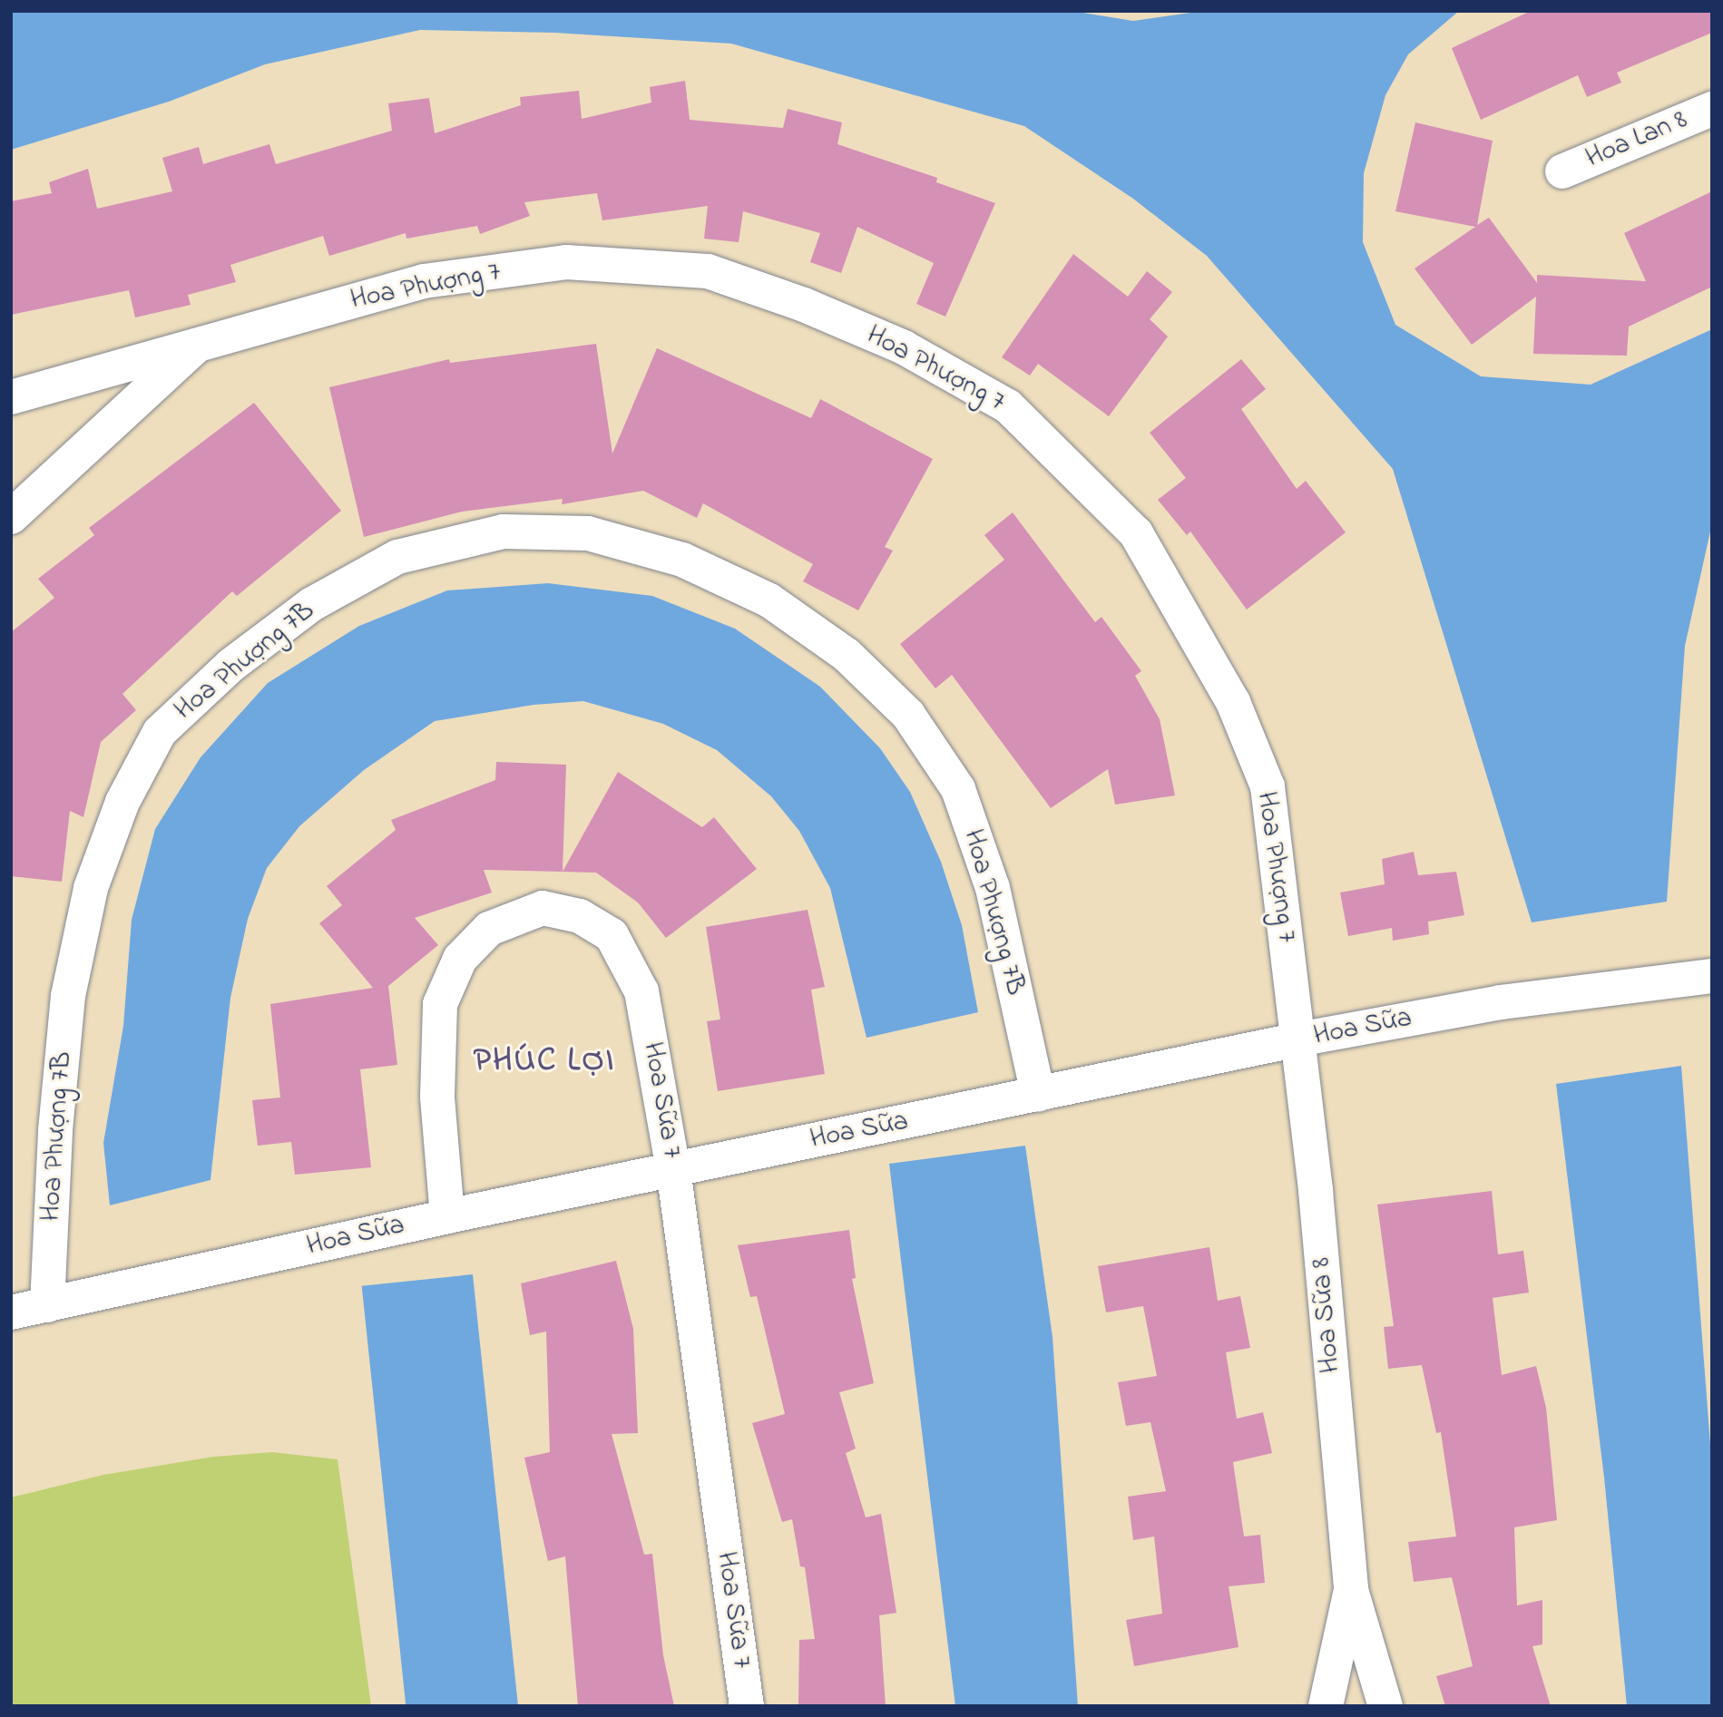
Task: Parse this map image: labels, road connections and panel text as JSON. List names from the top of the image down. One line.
{"streets":{"street":["Hoa Lan 8","Hoa Phượng 7","Hoa Phượng 7B","Hoa Sữa","Hoa Sữa 7","Hoa Sữa 8"]},"crossings":[["Hoa Phượng 7","Hoa Sữa"],["Hoa Phượng 7","Hoa Sữa 8"],["Hoa Phượng 7B","Hoa Sữa"],["Hoa Sữa","Hoa Sữa 7"],["Hoa Sữa","Hoa Sữa 8"]],"districts":["PHÚC LỢI"]}
